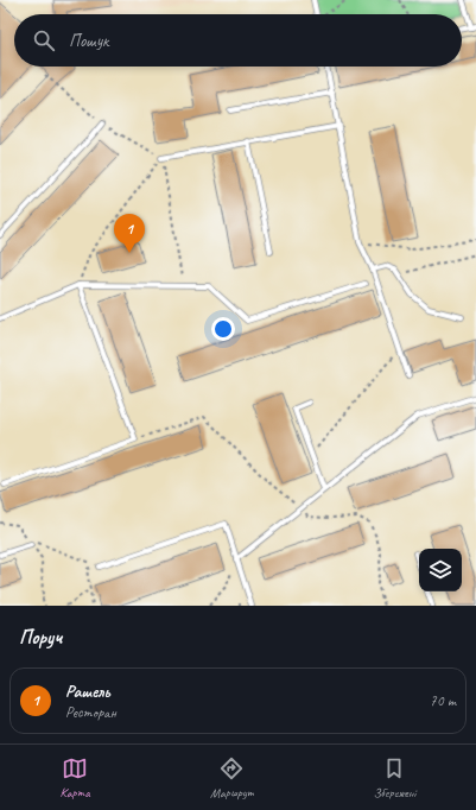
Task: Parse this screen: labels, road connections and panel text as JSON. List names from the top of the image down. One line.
{"page":{"search":"Пошук","pins":"1","heading":"Поруч","list":[{"mark":"1","name":"Рашель","note":"Ресторан","value":"70 m"}],"nav":["Карта","Маршрут","Збережені"]}}
